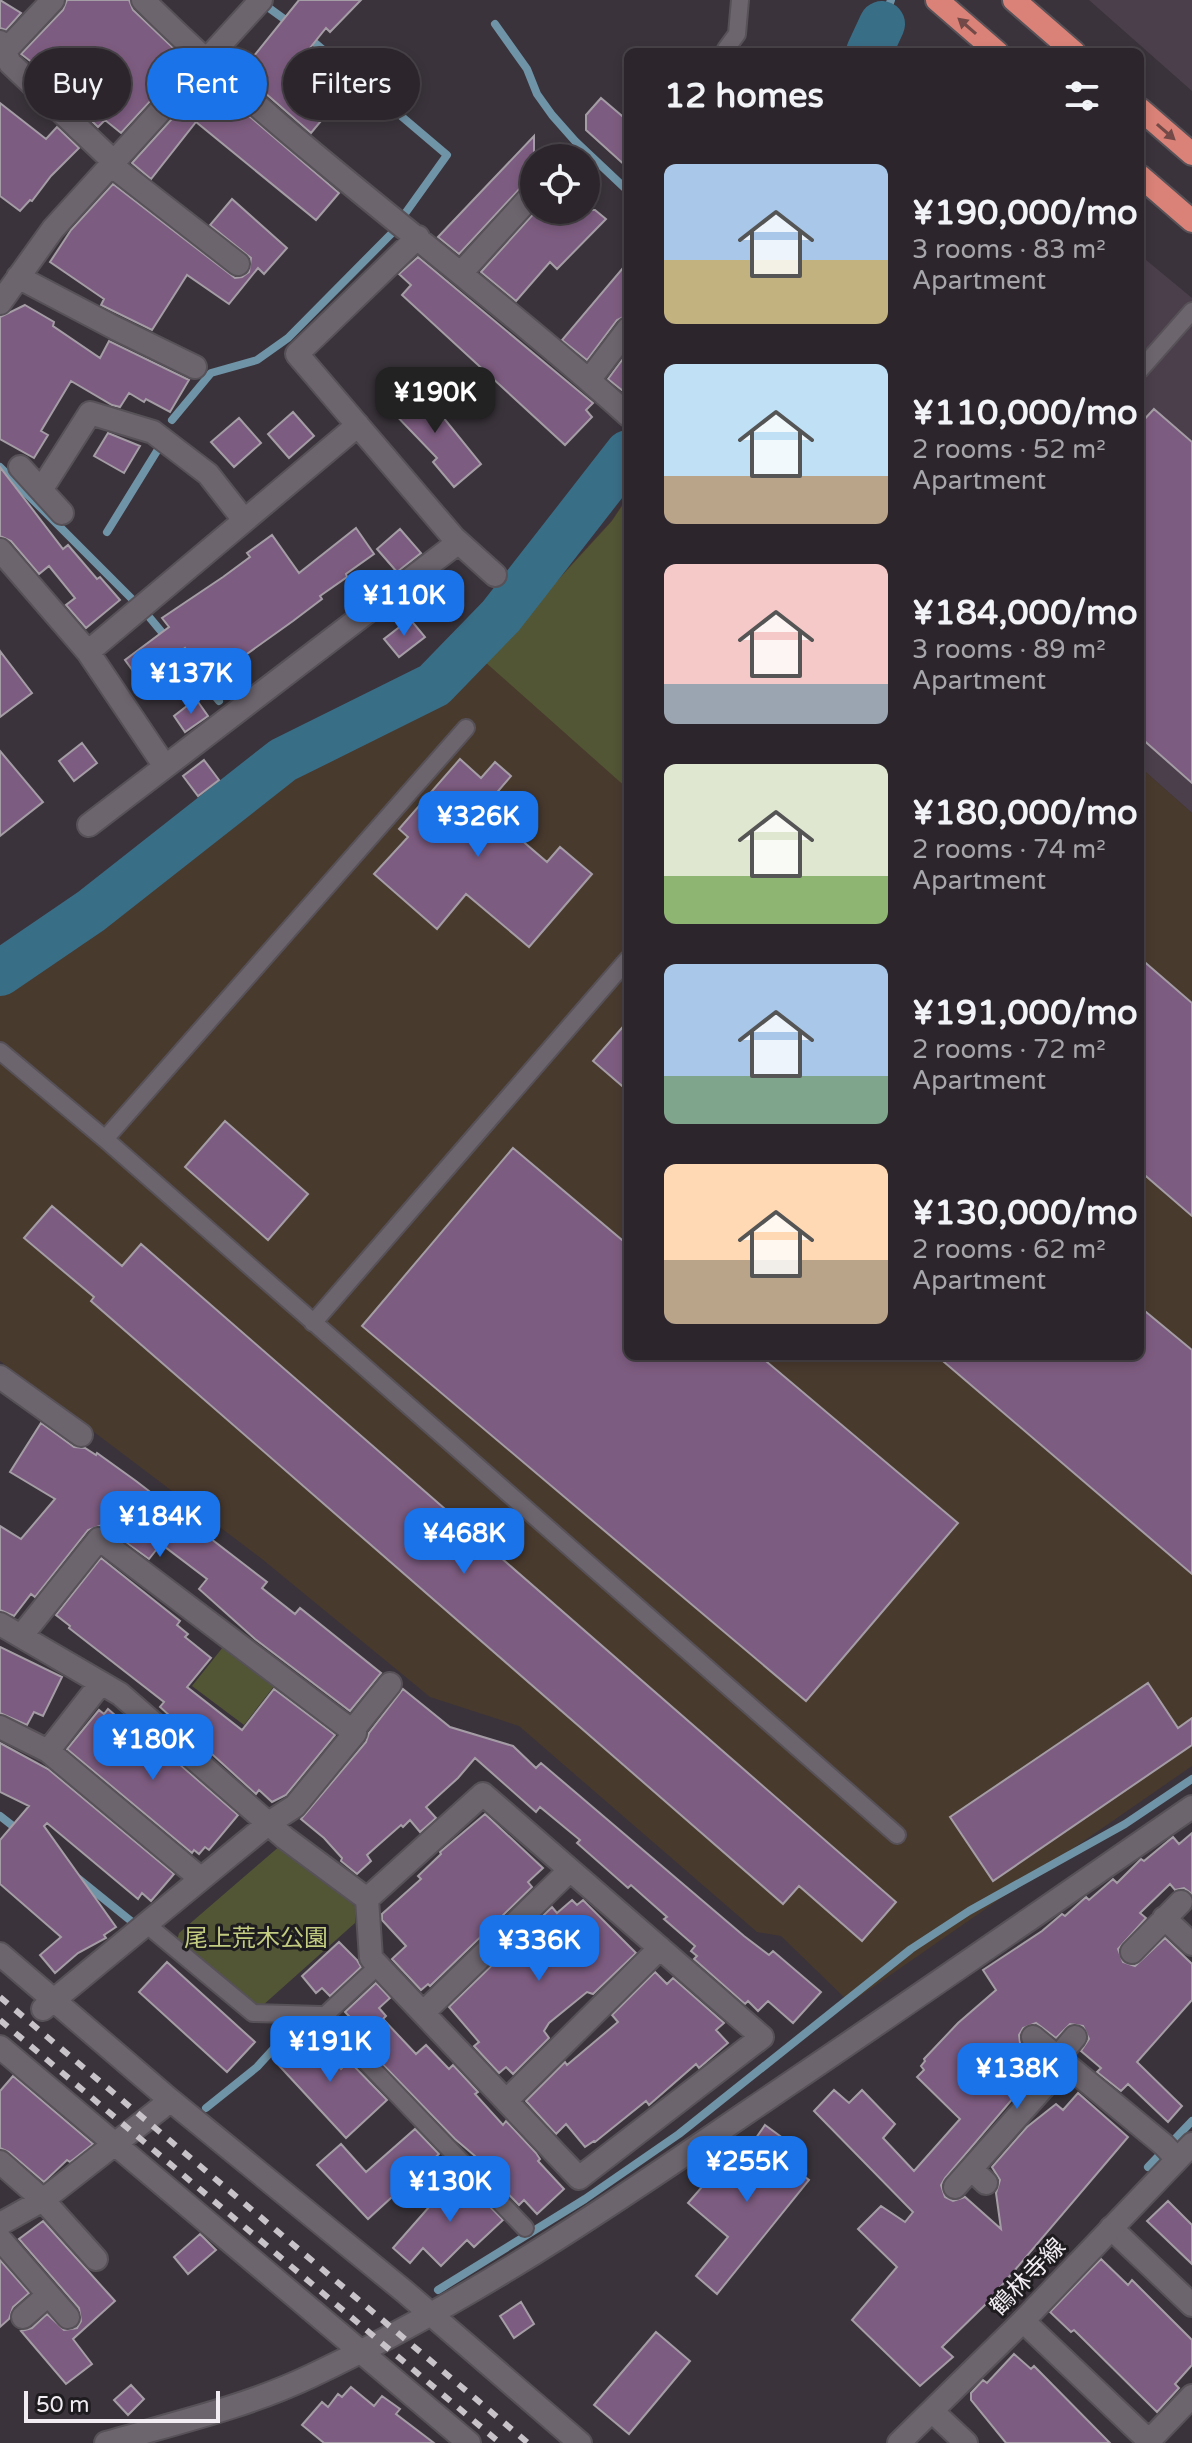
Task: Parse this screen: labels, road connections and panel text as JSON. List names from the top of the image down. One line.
{"streets":{"street":["鶴林寺線"]},"parks":["尾上荒木公園"],"scale_bar":"50 m","page":{"chip":["Buy","Rent","Filters"],"heading":"12 homes","list":[{"name":"¥190,000/mo","note":"3 rooms · 83 m² · Apartment"},{"name":"¥110,000/mo","note":"2 rooms · 52 m² · Apartment"},{"name":"¥184,000/mo","note":"3 rooms · 89 m² · Apartment"},{"name":"¥180,000/mo","note":"2 rooms · 74 m² · Apartment"},{"name":"¥191,000/mo","note":"2 rooms · 72 m² · Apartment"},{"name":"¥130,000/mo","note":"2 rooms · 62 m² · Apartment"}],"price":["¥190K","¥110K","¥137K","¥326K","¥184K","¥468K","¥180K","¥336K","¥191K","¥138K","¥255K","¥130K"],"scale":"50 m"}}
